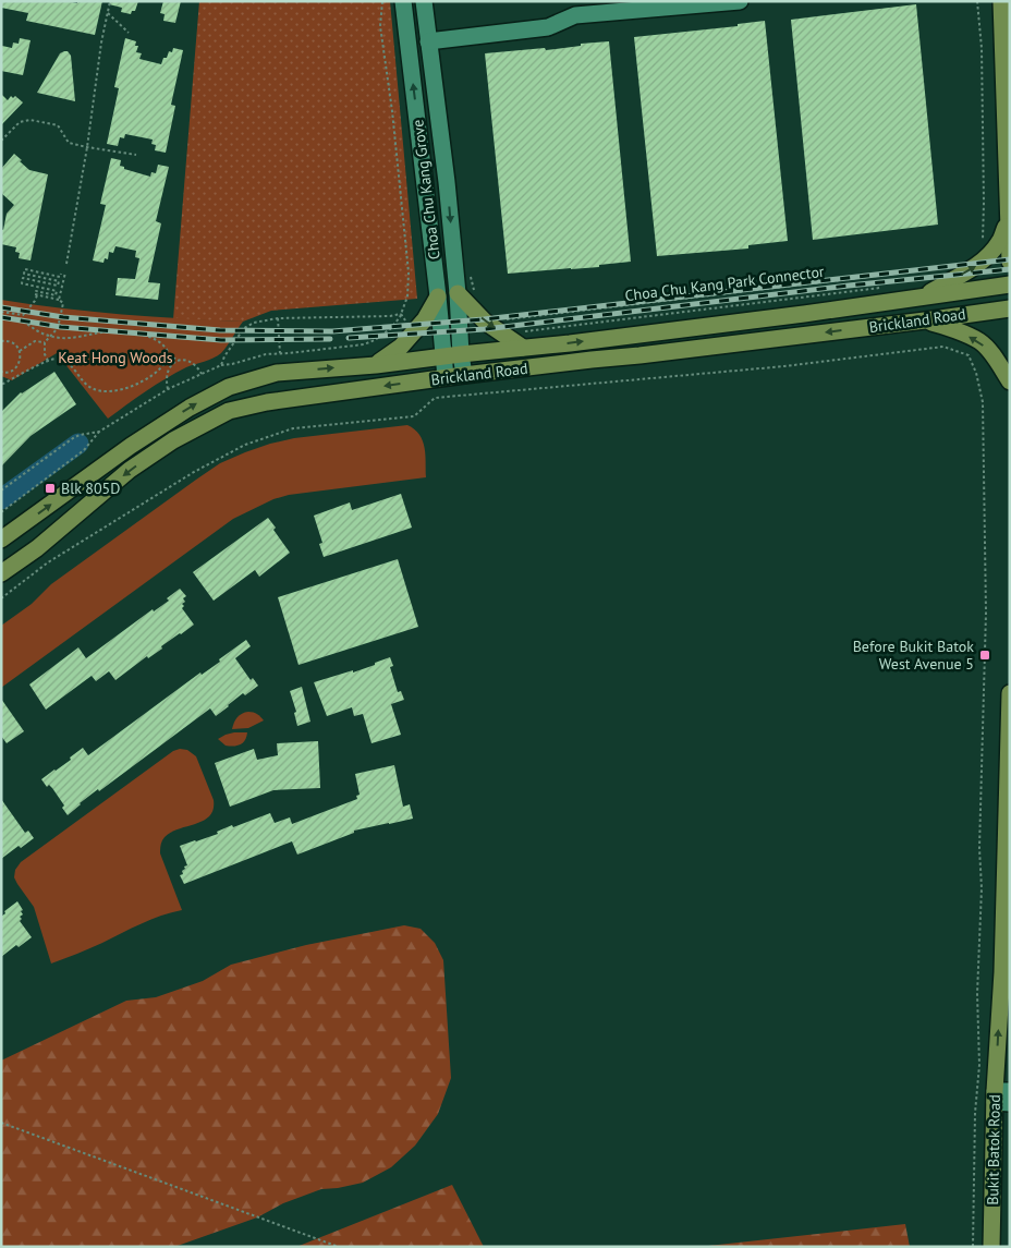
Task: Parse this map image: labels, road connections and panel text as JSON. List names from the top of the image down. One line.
{"streets":{"main road":["Brickland Road","Bukit Batok Road"],"street":["Choa Chu Kang Grove"],"path":["Choa Chu Kang Park Connector"]},"crossings":[["Choa Chu Kang Grove","Brickland Road"]],"parks":["Keat Hong Woods"],"places":{"transit":["Blk 805D","Before Bukit Batok West Avenue 5"]}}
